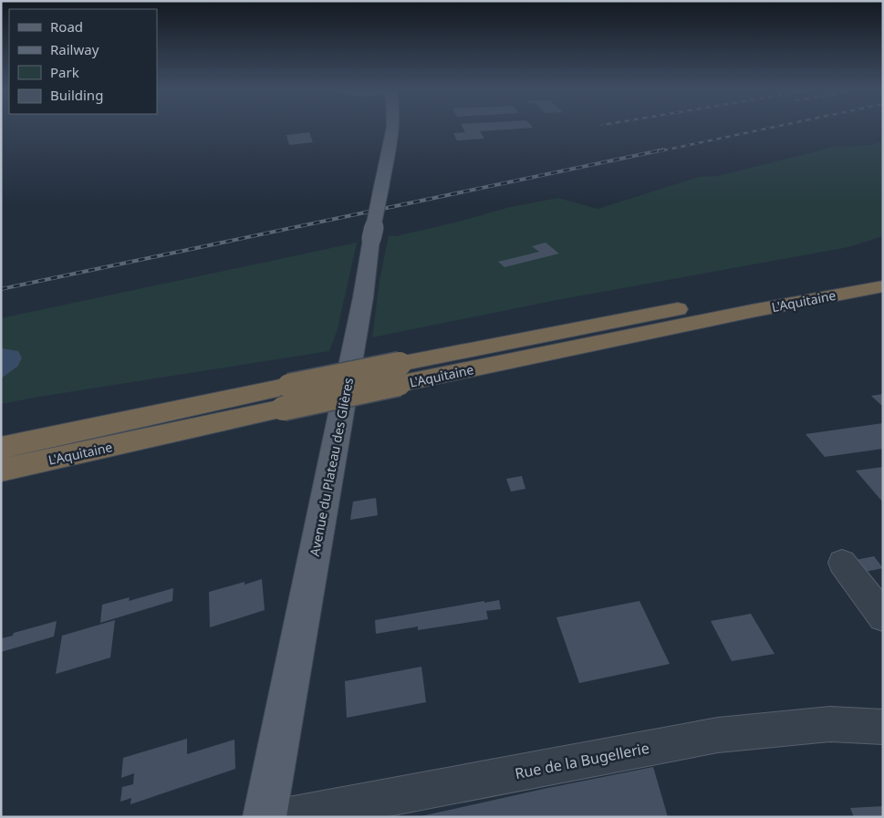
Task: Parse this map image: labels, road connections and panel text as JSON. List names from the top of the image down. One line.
{"streets":{"highway":["L'Aquitaine"],"main road":["Avenue du Plateau des Glières"],"street":["Rue de la Bugellerie"]},"legend":["Road","Railway","Park","Building"]}
